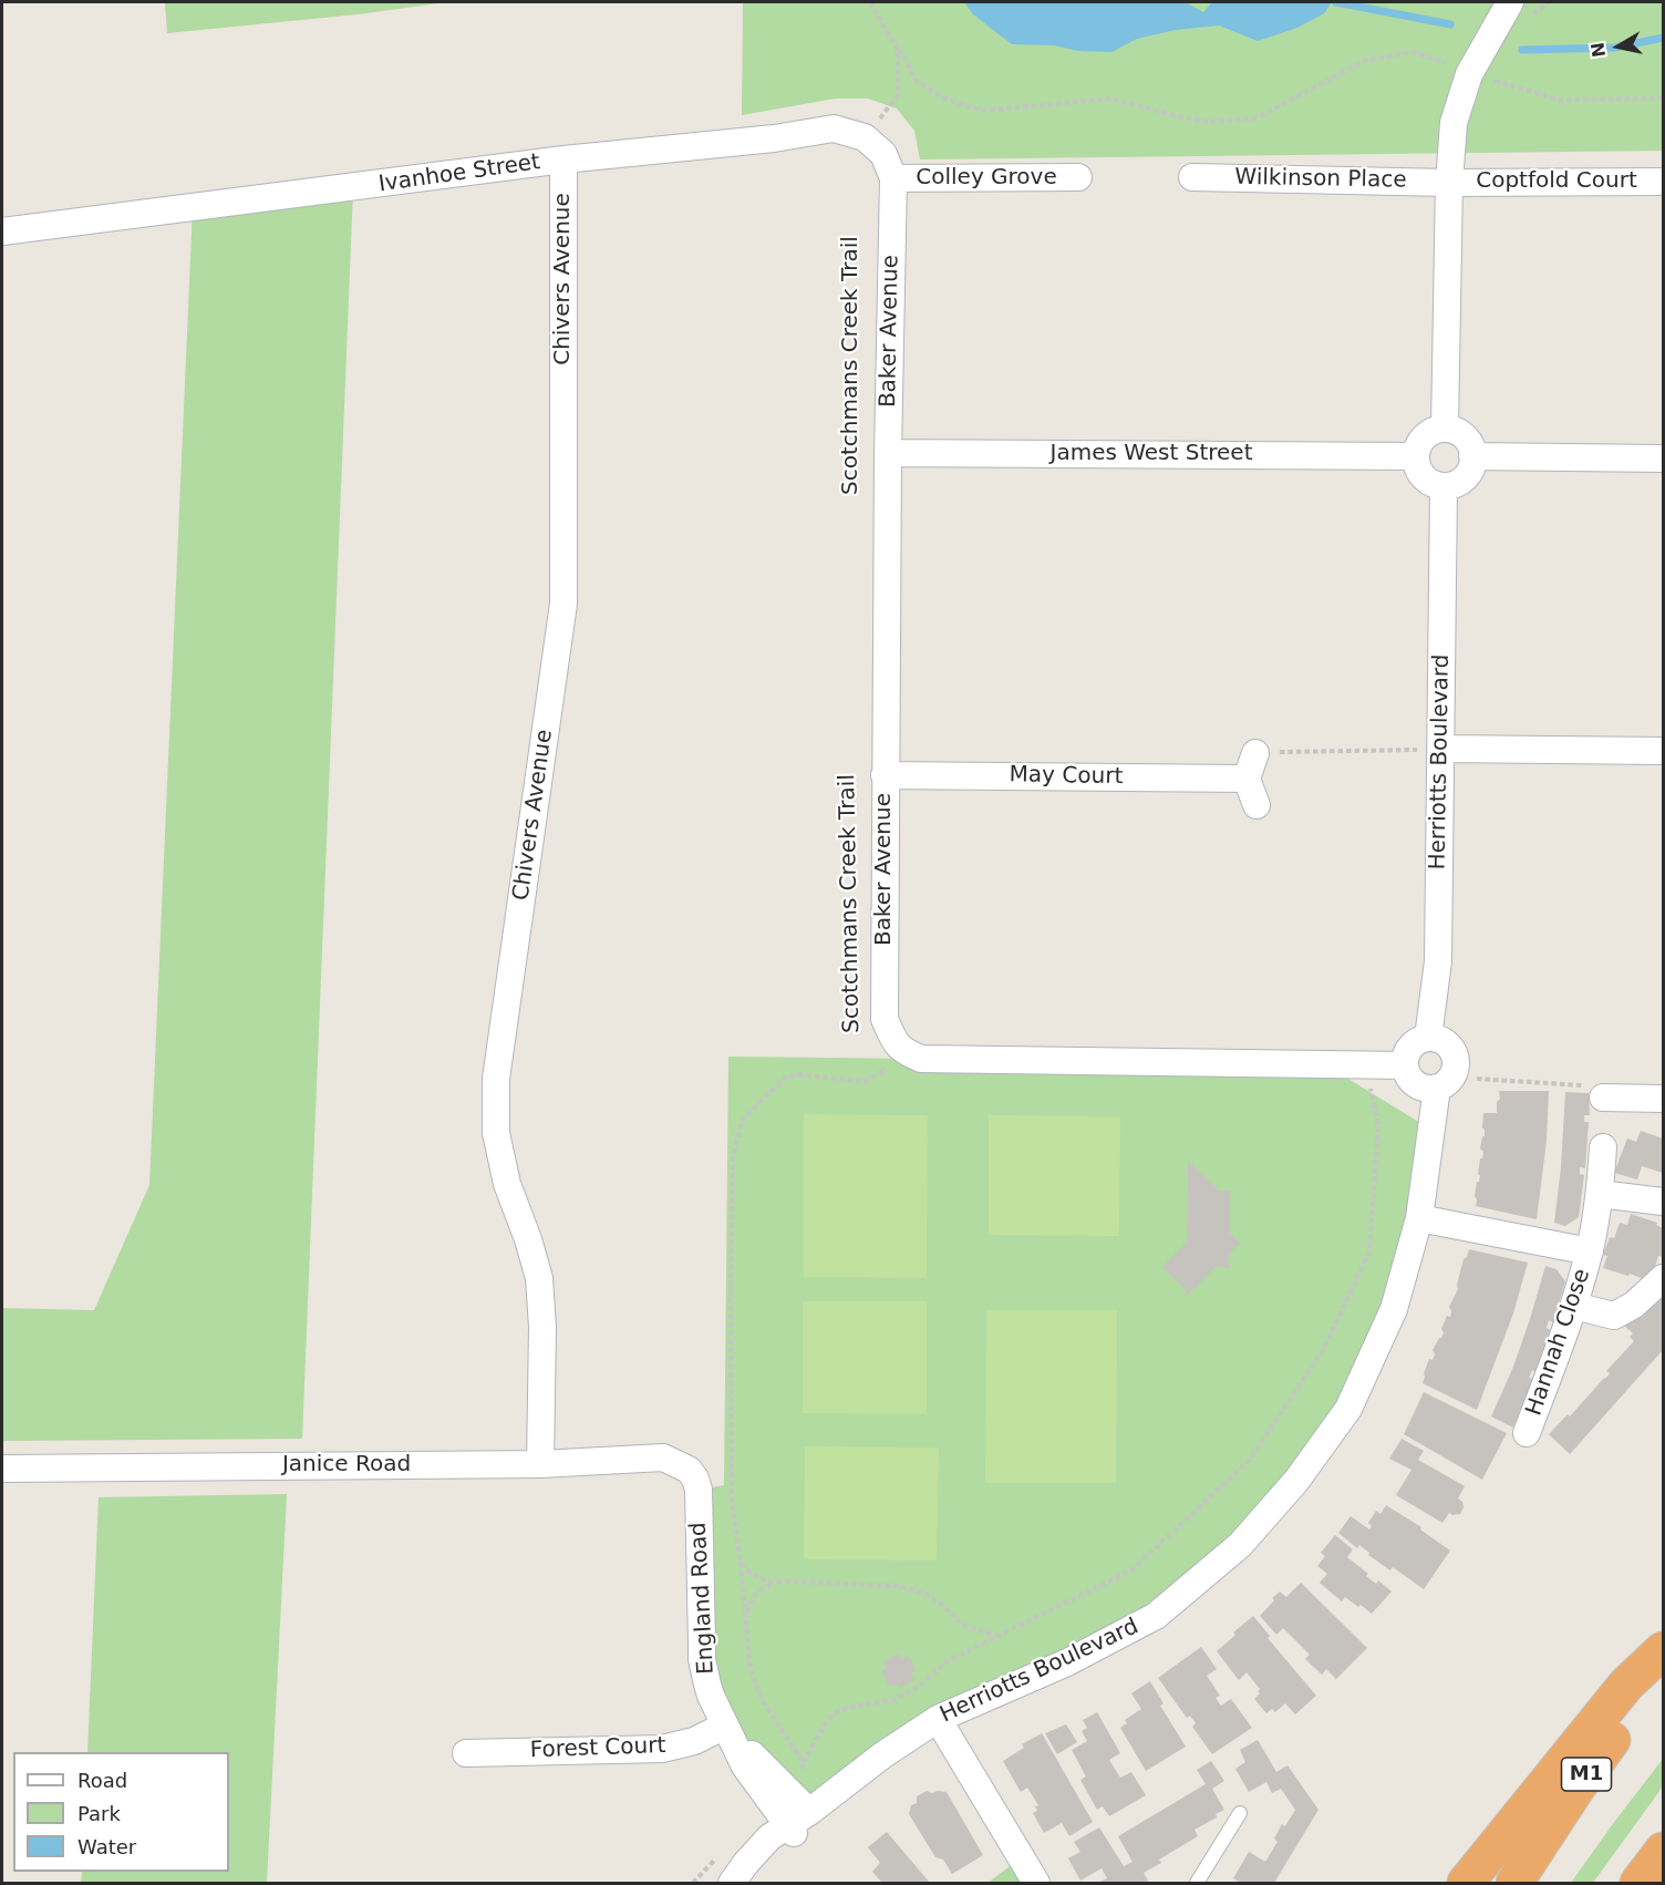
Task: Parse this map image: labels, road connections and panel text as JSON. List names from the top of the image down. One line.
{"streets":{"highway":["M1"],"street":["Ivanhoe Street","Colley Grove","Wilkinson Place","Coptfold Court","Chivers Avenue","Baker Avenue","James West Street","Herriotts Boulevard","May Court","Hannah Close","Janice Road","England Road","Forest Court"],"path":["Scotchmans Creek Trail"]},"crossings":[["Ivanhoe Street","Chivers Avenue"],["Colley Grove","Baker Avenue"],["Wilkinson Place","Coptfold Court"],["Chivers Avenue","Janice Road"],["Baker Avenue","James West Street"],["Baker Avenue","Herriotts Boulevard"],["Baker Avenue","May Court"],["James West Street","Herriotts Boulevard"],["Herriotts Boulevard","Hannah Close"],["Herriotts Boulevard","England Road"],["Janice Road","England Road"],["England Road","Forest Court"]],"legend":["Road","Park","Water"],"north":"left"}
